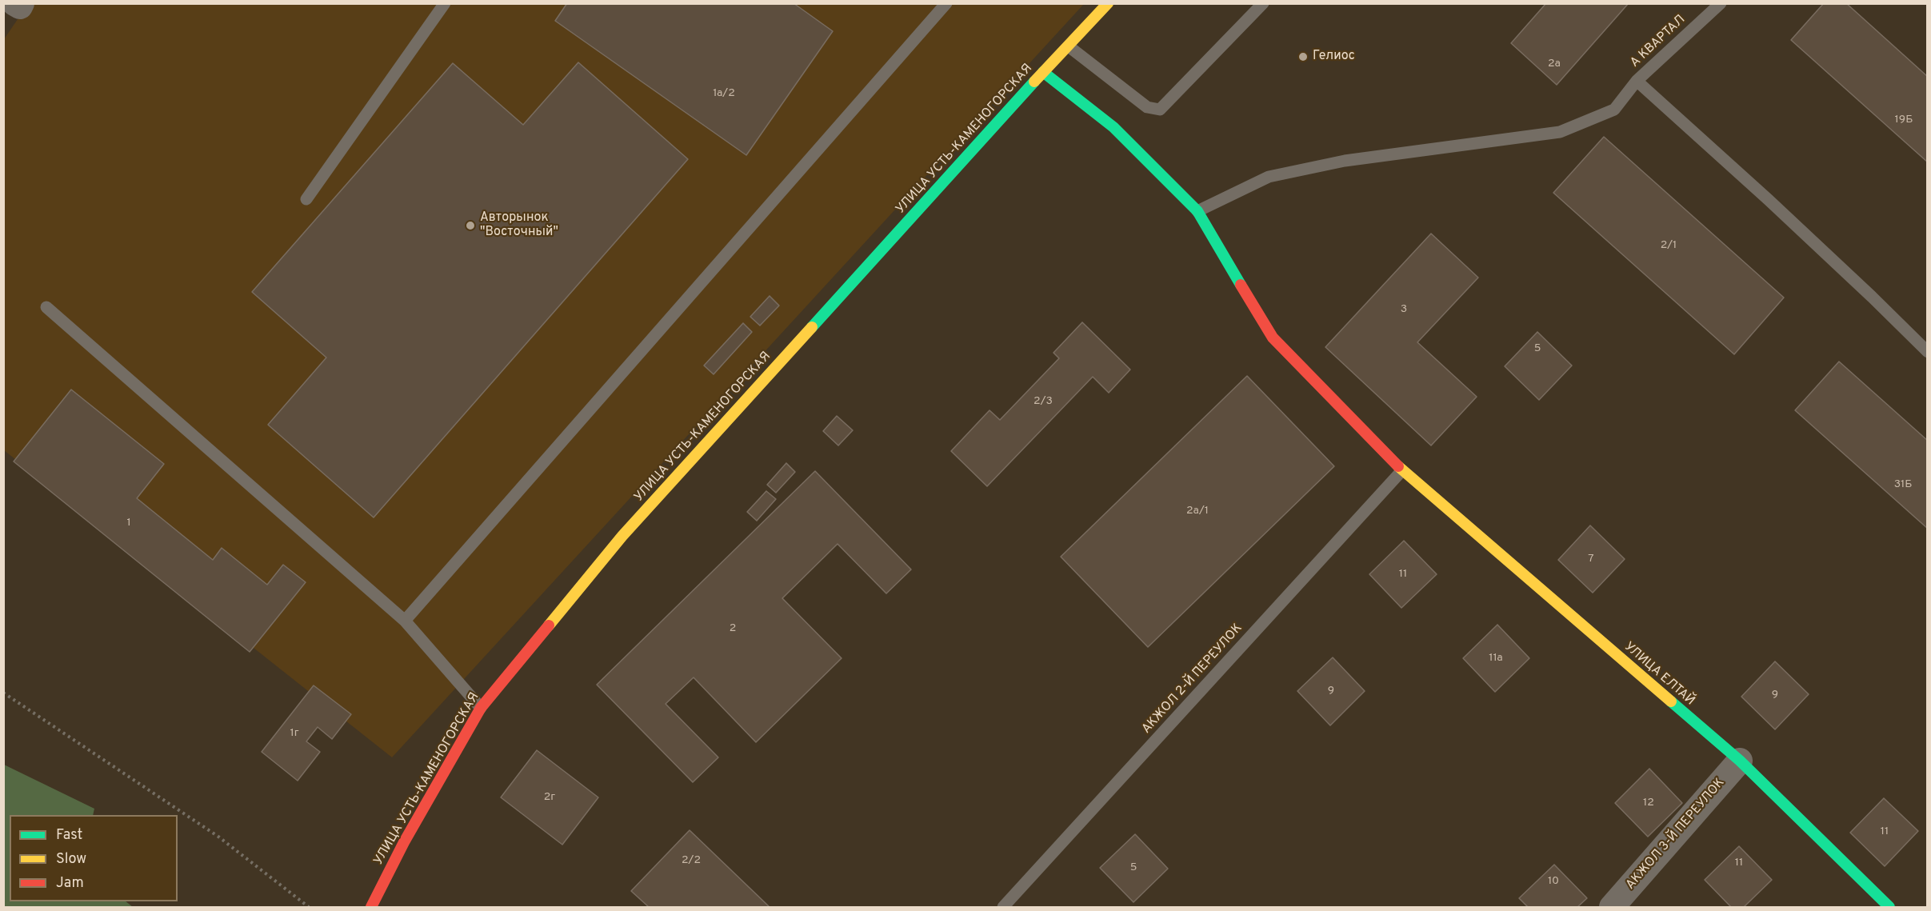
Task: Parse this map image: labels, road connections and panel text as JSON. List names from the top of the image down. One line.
{"streets":{"street":["УЛИЦА УСТЬ-КАМЕНОГОРСКАЯ","УЛИЦА ЕЛТАЙ","АКЖОЛ 3-Й ПЕРЕУЛОК"],"lane":["А КВАРТАЛ","АКЖОЛ 2-Й ПЕРЕУЛОК"]},"crossings":[["А КВАРТАЛ","УЛИЦА ЕЛТАЙ"],["УЛИЦА УСТЬ-КАМЕНОГОРСКАЯ","УЛИЦА ЕЛТАЙ"],["УЛИЦА ЕЛТАЙ","АКЖОЛ 2-Й ПЕРЕУЛОК"],["УЛИЦА ЕЛТАЙ","АКЖОЛ 3-Й ПЕРЕУЛОК"]],"places":["Гелиос","Авторынок \"Восточный\""],"house_numbers":["2а","1а/2","19Б","2/1","3","5","2/3","31Б","2а/1","1","7","11","2","11а","9","9","1г","2г","12","11","2/2","11","5","10"],"legend":["Fast","Slow","Jam"]}
